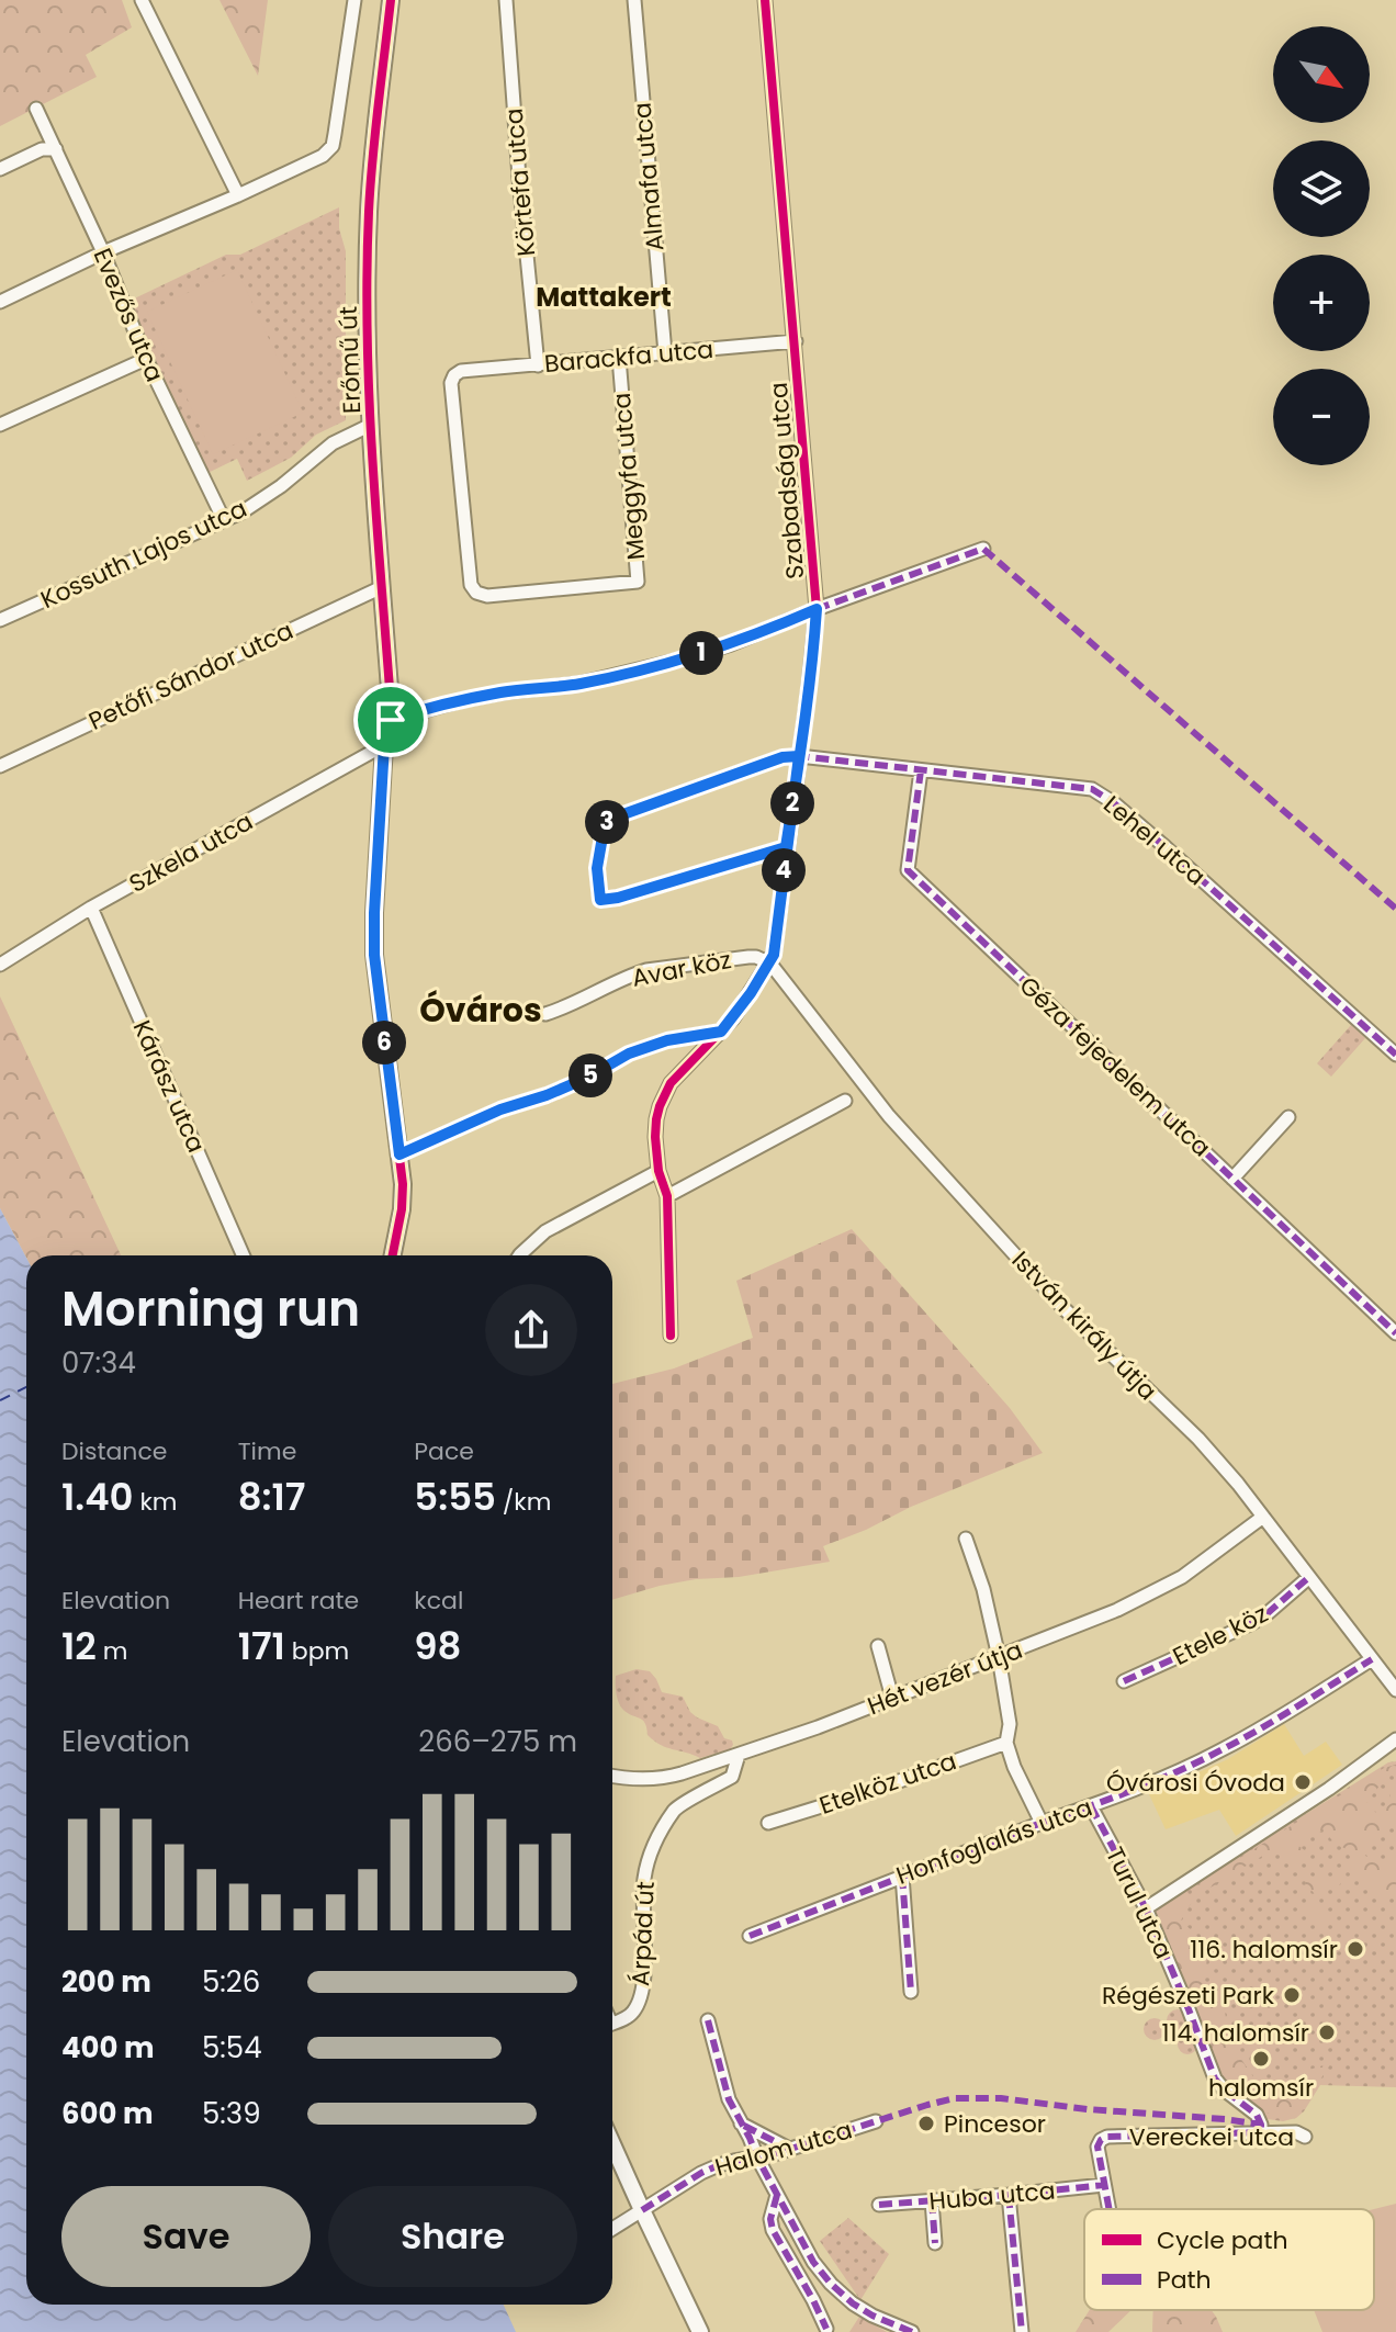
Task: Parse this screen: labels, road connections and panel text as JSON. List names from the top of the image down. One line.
{"streets":{"street":["Almafa utca","Körtefa utca","Evezős utca","Barackfa utca","Erőmű út","Meggyfa utca","Szabadság utca","Kossuth Lajos utca","Petőfi Sándor utca","Lehel utca","Szkela utca","Avar köz","Géza fejedelem utca","Kárász utca","István király útja","Etele köz","Hét vezér útja","Etelköz utca","Honfoglalás utca","Turul utca","Árpád út","Vereckei utca","Halom utca","Huba utca"]},"crossings":[["Almafa utca","Barackfa utca"],["Körtefa utca","Barackfa utca"],["Evezős utca","Kossuth Lajos utca"],["Barackfa utca","Meggyfa utca"],["Barackfa utca","Szabadság utca"],["Erőmű út","Kossuth Lajos utca"],["Erőmű út","Petőfi Sándor utca"],["Erőmű út","Szkela utca"],["Szabadság utca","Lehel utca"],["Szabadság utca","Avar köz"],["Szabadság utca","István király útja"],["Lehel utca","Géza fejedelem utca"],["Szkela utca","Kárász utca"],["Avar köz","István király útja"],["István király útja","Etele köz"],["István király útja","Hét vezér útja"],["István király útja","Honfoglalás utca"],["Hét vezér útja","Árpád út"],["Honfoglalás utca","Turul utca"],["Turul utca","Vereckei utca"],["Vereckei utca","Huba utca"]],"districts":["Mattakert","Óváros"],"places":["Óvárosi Óvoda","116. halomsír","Régészeti Park","114. halomsír","halomsír","Pincesor"],"legend":["Cycle path","Path"],"north":"bottom right","page":{"map_buttons":["+","−"],"pins":["1","2","3","4","6","5"],"heading":["Morning run","07:34"],"stats":[["Distance","1.40 km"],["Time","8:17"],["Pace","5:55 /km"],["Elevation","12 m"],["Heart rate","171 bpm"],["kcal","98"]],"chart":["Elevation","266–275 m"],"list":[{"name":"200 m","note":"5:26"},{"name":"400 m","note":"5:54"},{"name":"600 m","note":"5:39"}],"buttons":["Save","Share"]}}
